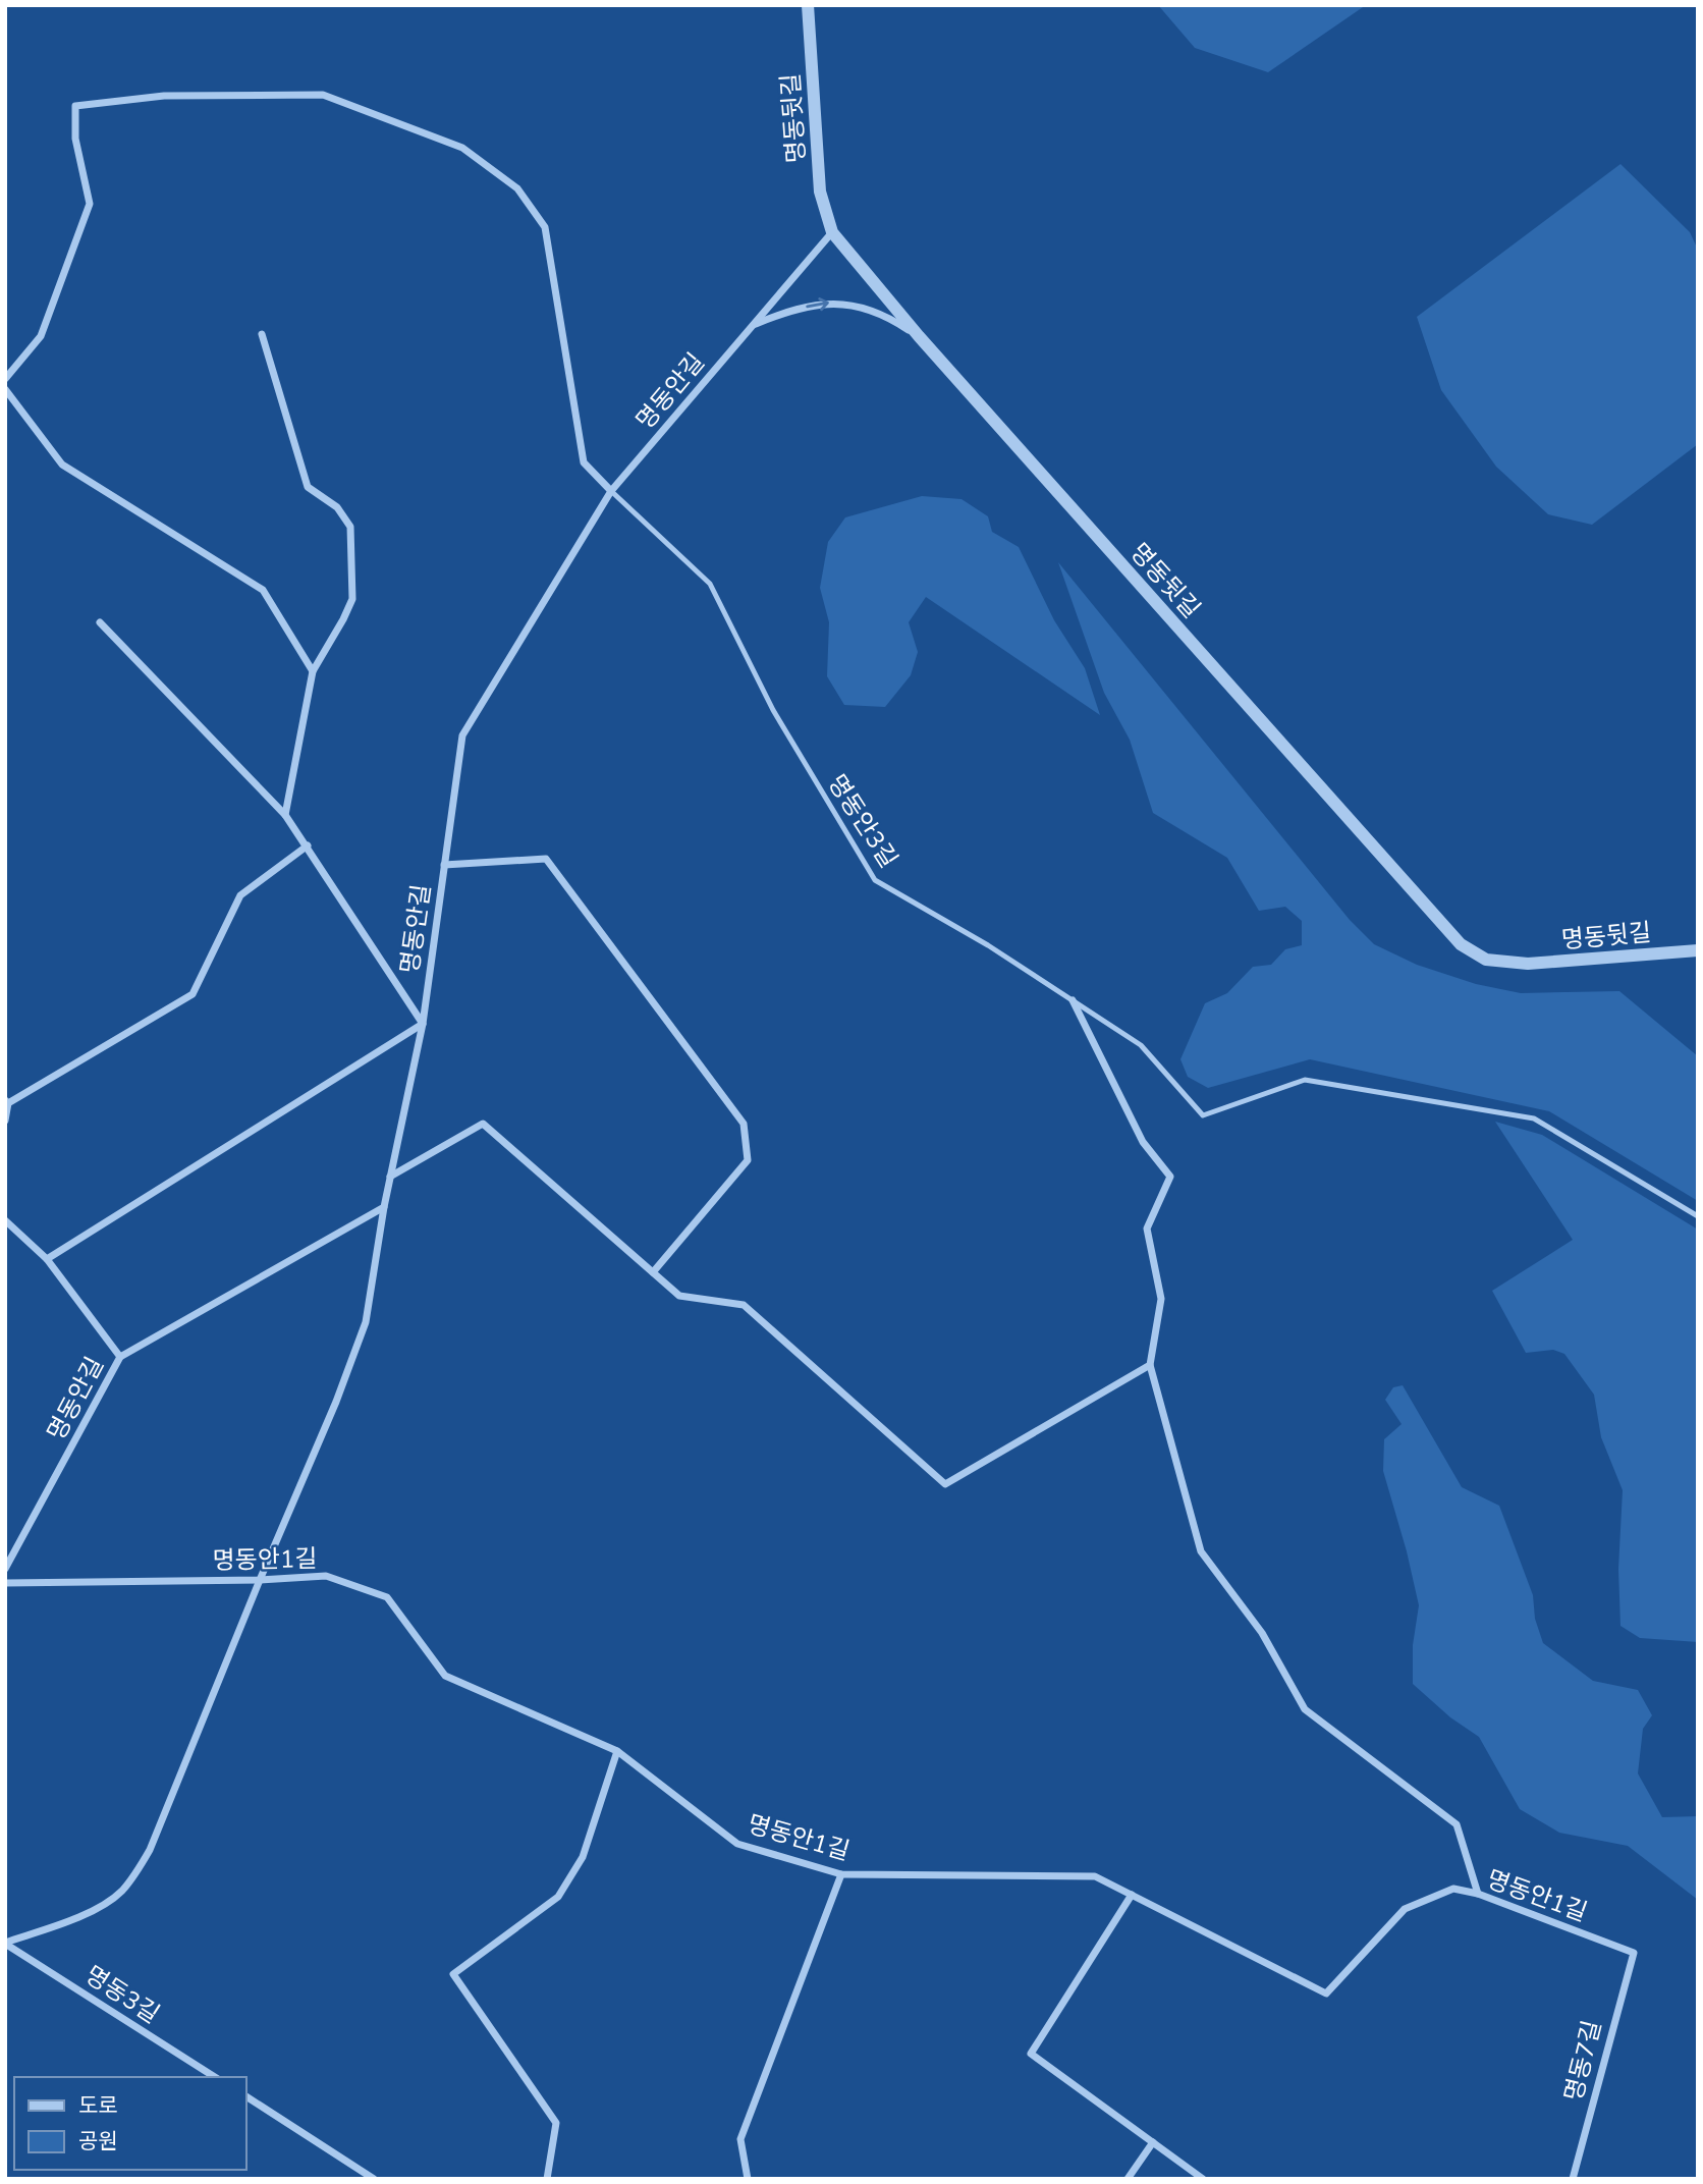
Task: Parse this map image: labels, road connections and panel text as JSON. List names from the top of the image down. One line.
{"streets":{"street":["명동뒷길","명동안길","명동안1길","명동3길","명동7길"],"lane":["명동안3길"]},"crossings":[["명동뒷길","명동안길"],["명동안길","명동안3길"],["명동안1길","명동7길"]],"legend":["도로","공원"]}
